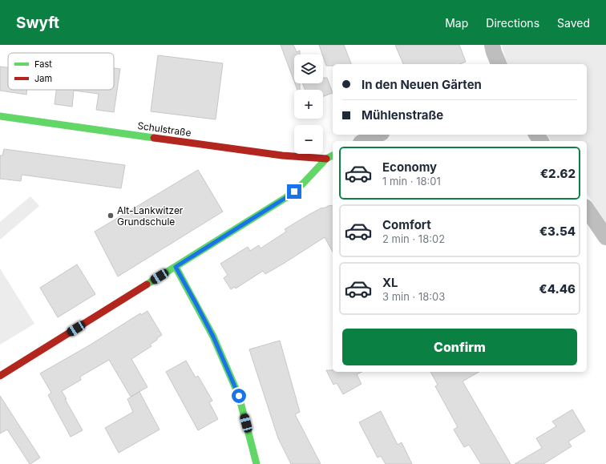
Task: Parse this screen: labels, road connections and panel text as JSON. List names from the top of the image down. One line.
{"streets":{"street":["Schulstraße"]},"places":["Alt-Lankwitzer Grundschule"],"legend":["Fast","Jam"],"page":{"header":"Swyft","nav":["Map","Directions","Saved"],"map_buttons":["+","−"],"banner":["In den Neuen Gärten","Mühlenstraße"],"list":[{"name":"Economy","note":"1 min · 18:01","value":"€2.62"},{"name":"Comfort","note":"2 min · 18:02","value":"€3.54"},{"name":"XL","note":"3 min · 18:03","value":"€4.46"}],"buttons":"Confirm"}}
